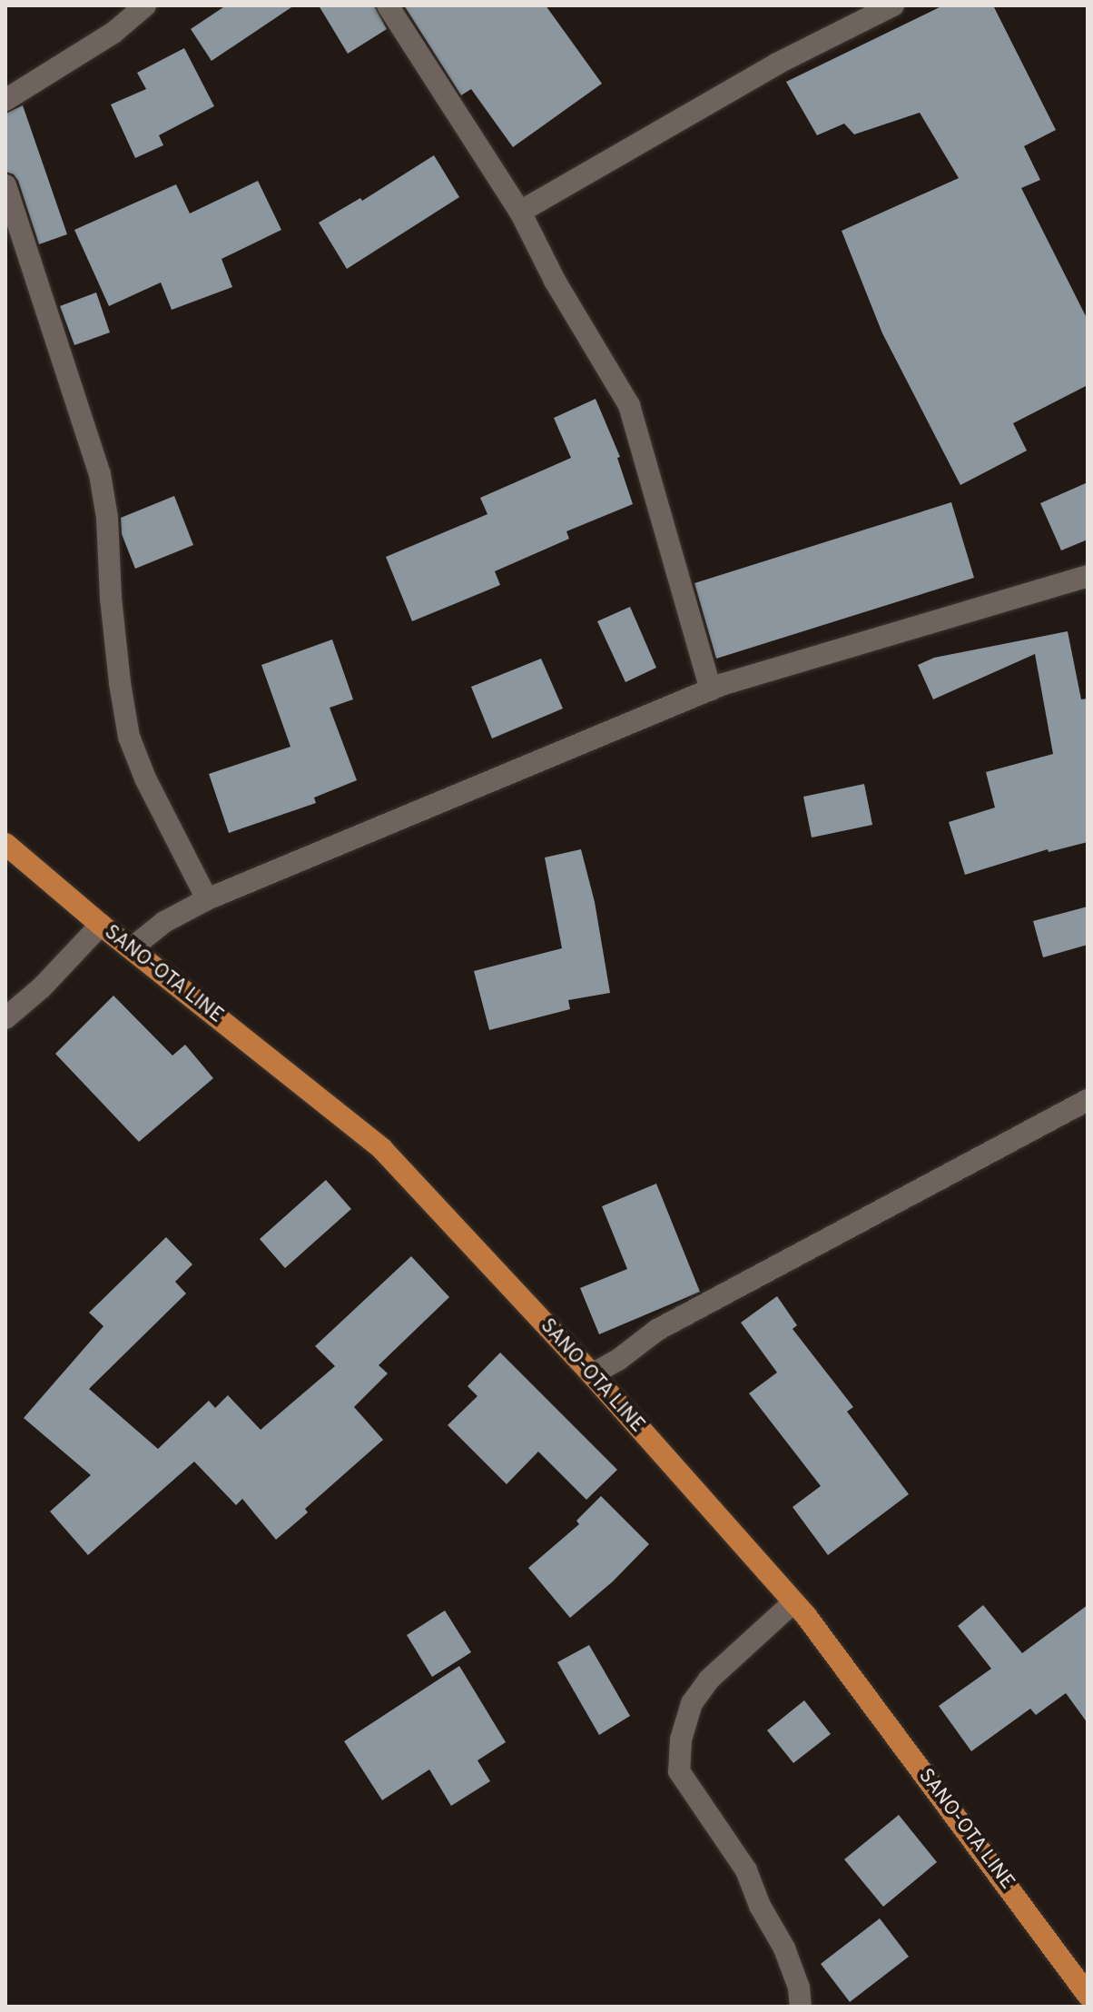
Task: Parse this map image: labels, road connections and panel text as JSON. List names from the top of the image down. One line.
{"streets":{"main road":["SANO-OTA LINE"]}}
